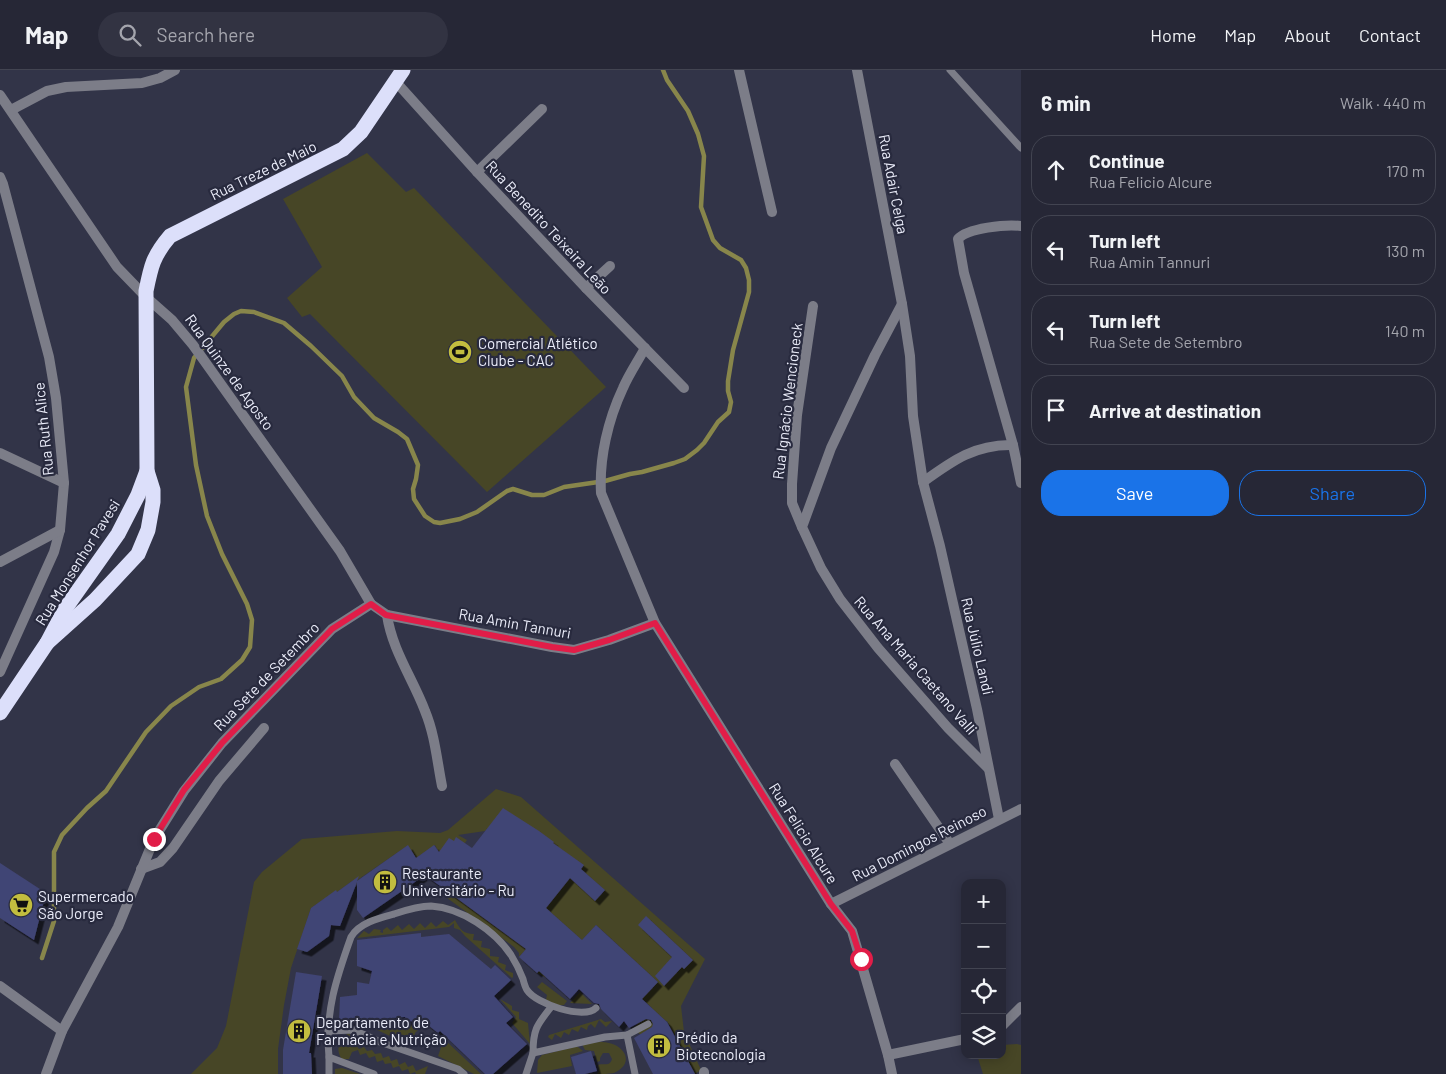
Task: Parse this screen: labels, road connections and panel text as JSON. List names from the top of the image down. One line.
{"streets":{"highway":["Rua Treze de Maio","Rua Monsenhor Pavesi"],"street":["Rua Adair Celga","Rua Benedito Teixeira Leão","Rua Quinze de Agosto","Rua Ignácio Wencioneck","Rua Ruth Alice","Rua Amin Tannuri","Rua Júlio Landi","Rua Ana Maria Caetano Valli","Rua Sete de Setembro","Rua Felicio Alcure","Rua Domingos Reinoso"]},"crossings":[["Rua Treze de Maio","Rua Benedito Teixeira Leão"],["Rua Treze de Maio","Rua Quinze de Agosto"],["Rua Treze de Maio","Rua Monsenhor Pavesi"],["Rua Adair Celga","Rua Júlio Landi"],["Rua Benedito Teixeira Leão","Rua Felicio Alcure"],["Rua Quinze de Agosto","Rua Monsenhor Pavesi"],["Rua Quinze de Agosto","Rua Amin Tannuri"],["Rua Quinze de Agosto","Rua Sete de Setembro"],["Rua Ignácio Wencioneck","Rua Ana Maria Caetano Valli"],["Rua Amin Tannuri","Rua Sete de Setembro"],["Rua Amin Tannuri","Rua Felicio Alcure"],["Rua Júlio Landi","Rua Ana Maria Caetano Valli"],["Rua Júlio Landi","Rua Domingos Reinoso"],["Rua Felicio Alcure","Rua Domingos Reinoso"]],"places":{"sports":["Comercial Atlético Clube - CAC"],"building":["Restaurante Universitário - Ru","Departamento de Farmácia e Nutrição","Prédio da Biotecnologia"],"supermarket":["Supermercado São Jorge"]},"page":{"header":"Map","search":"Search here","nav":["Home","Map","About","Contact"],"heading":["6 min","Walk · 440 m"],"list":[["Continue","Rua Felicio Alcure","170 m"],["Turn left","Rua Amin Tannuri","130 m"],["Turn left","Rua Sete de Setembro","140 m"],"Arrive at destination"],"buttons":["Save","Share"],"map_buttons":["+","−"]}}
